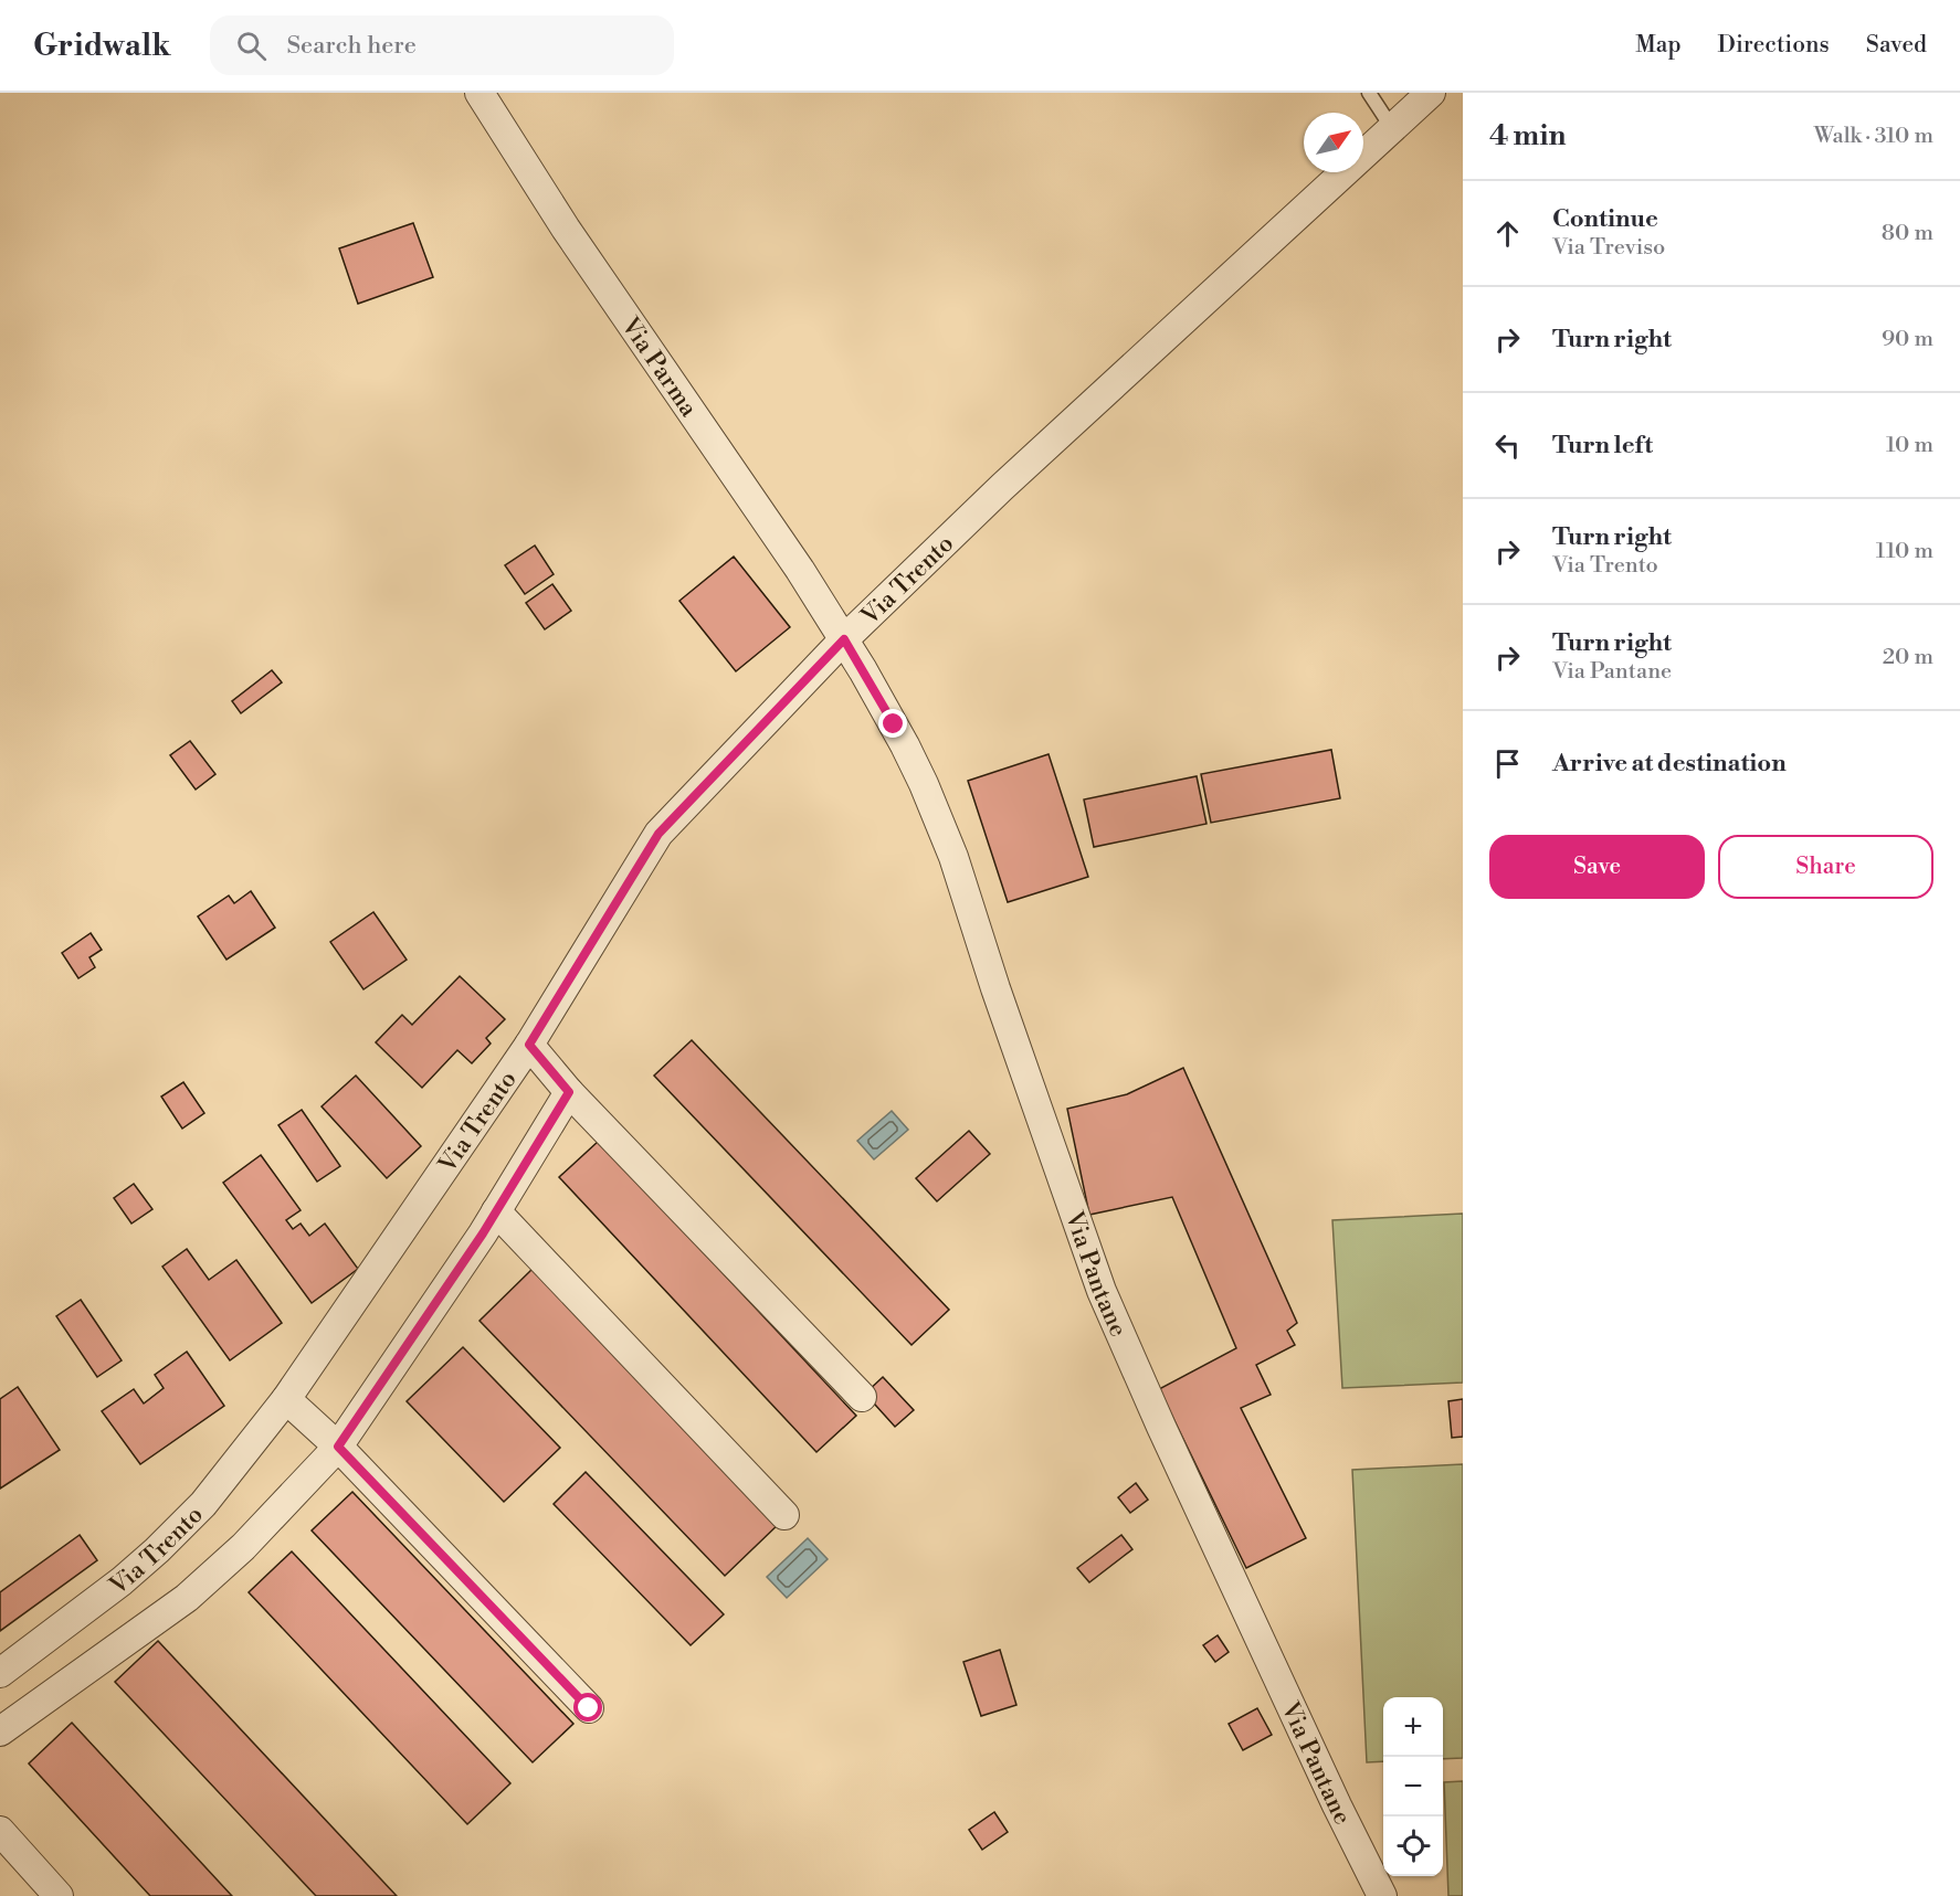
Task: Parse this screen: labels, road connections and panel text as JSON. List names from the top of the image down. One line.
{"streets":{"street":["Via Parma","Via Trento","Via Pantane"]},"crossings":[["Via Parma","Via Trento"],["Via Parma","Via Pantane"],["Via Trento","Via Pantane"]],"north":"top right","page":{"header":"Gridwalk","search":"Search here","nav":["Map","Directions","Saved"],"heading":["4 min","Walk · 310 m"],"list":[["Continue","Via Treviso","80 m"],["Turn right","90 m"],["Turn left","10 m"],["Turn right","Via Trento","110 m"],["Turn right","Via Pantane","20 m"],"Arrive at destination"],"buttons":["Save","Share"],"map_buttons":["+","−"]}}
